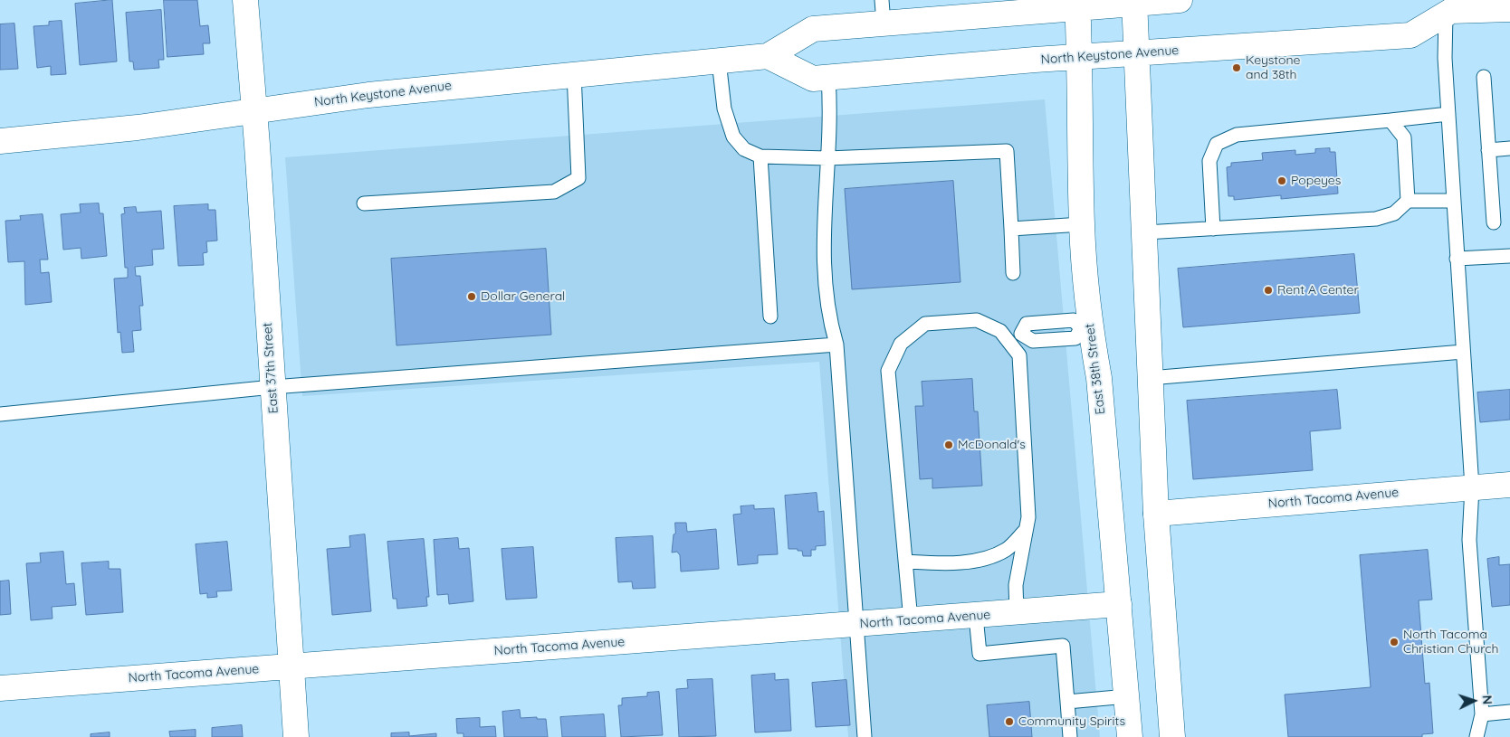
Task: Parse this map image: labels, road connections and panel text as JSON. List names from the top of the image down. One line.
{"streets":{"main road":["North Keystone Avenue","East 37th Street","East 38th Street","North Tacoma Avenue"]},"crossings":[["North Keystone Avenue","East 37th Street"],["North Keystone Avenue","East 38th Street"],["East 37th Street","North Tacoma Avenue"],["East 38th Street","North Tacoma Avenue"]],"places":["Keystone and 38th","Popeyes","Rent A Center","Dollar General","McDonald's","North Tacoma Christian Church","Community Spirits"],"north":"right"}
